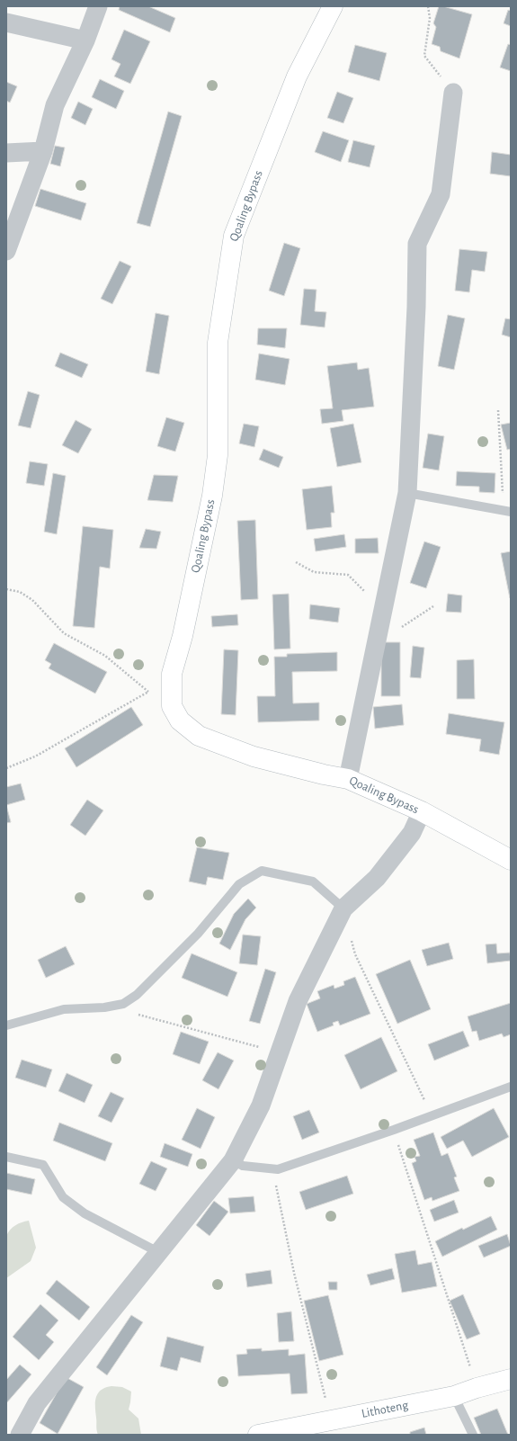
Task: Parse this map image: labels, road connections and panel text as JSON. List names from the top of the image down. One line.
{"streets":{"main road":["Qoaling Bypass","Lithoteng"]}}
